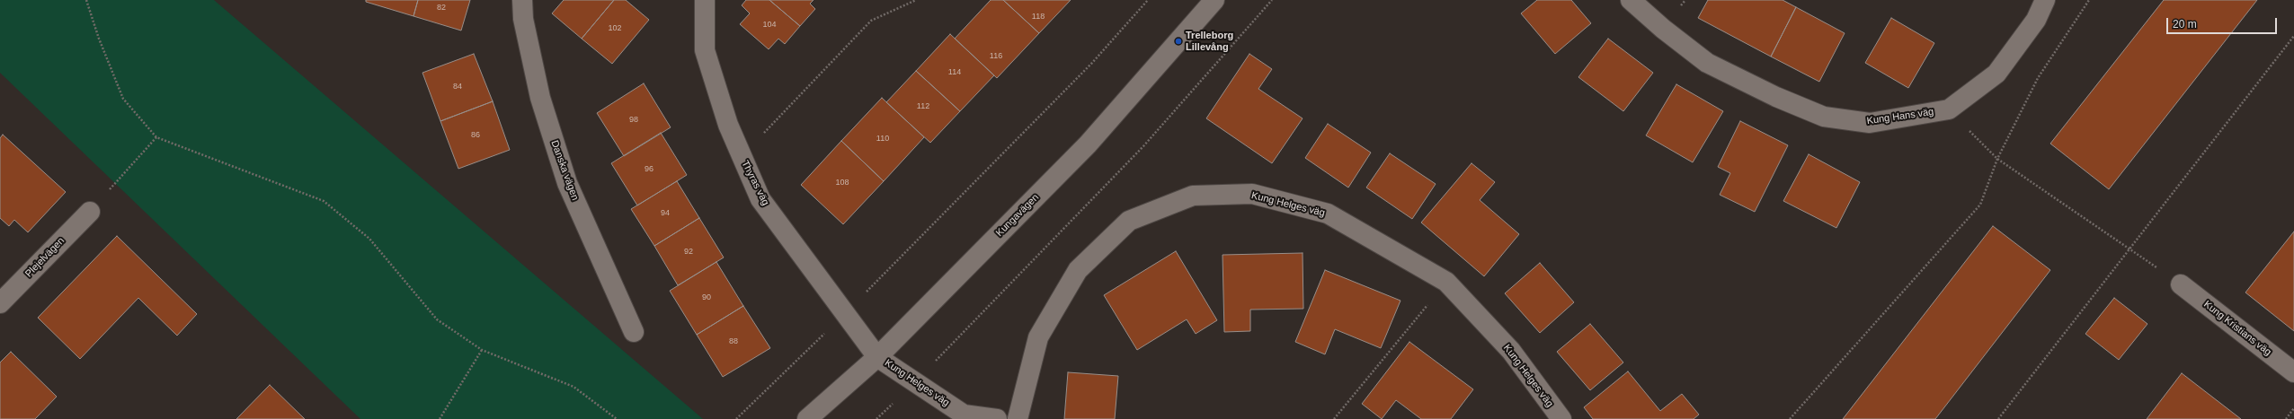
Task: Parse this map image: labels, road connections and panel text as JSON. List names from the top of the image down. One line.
{"streets":{"street":["Kung Hans väg","Danska vägen","Thyras väg","Kung Helges väg","Kungavägen","Plejelvägen","Kung Kristians väg"]},"crossings":[["Thyras väg","Kung Helges väg"],["Thyras väg","Kungavägen"],["Kung Helges väg","Kungavägen"]],"places":["Trelleborg Lillevång"],"house_numbers":["82","118","104","102","116","114","84","112","98","86","110","96","108","94","92","90","88"],"scale_bar":"20 m"}
